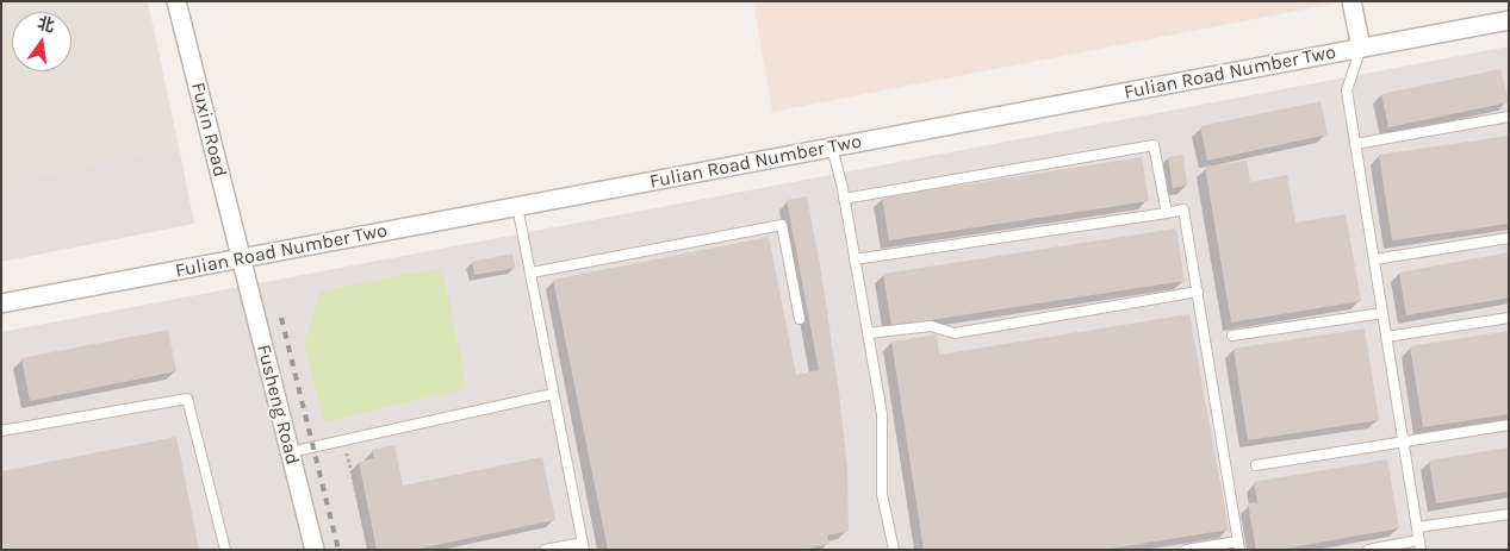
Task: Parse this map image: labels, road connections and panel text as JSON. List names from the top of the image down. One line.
{"streets":{"street":["Fulian Road Number Two","Fuxin Road","Fusheng Road"]},"crossings":[["Fulian Road Number Two","Fuxin Road"],["Fulian Road Number Two","Fusheng Road"],["Fuxin Road","Fusheng Road"]],"north":"top"}
